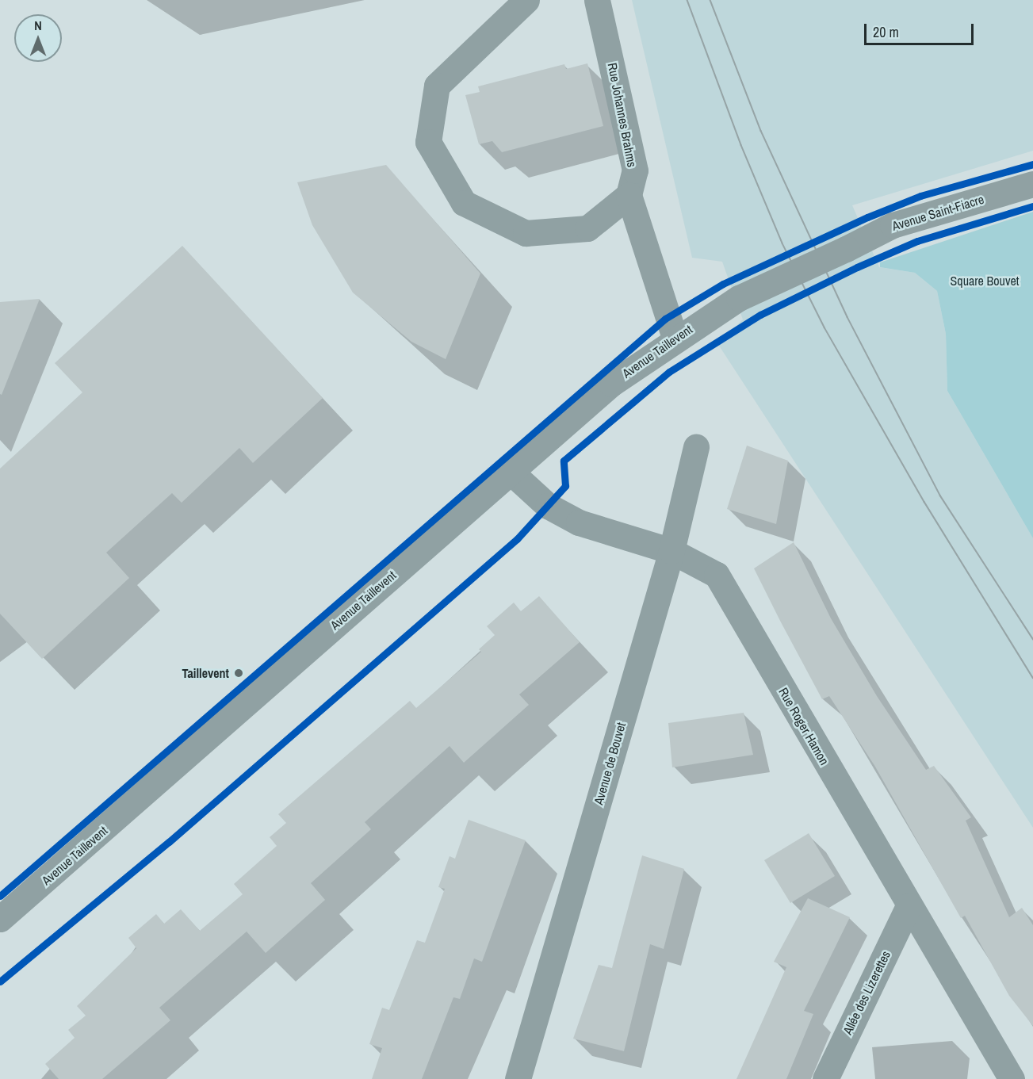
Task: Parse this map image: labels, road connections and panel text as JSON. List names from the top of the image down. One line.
{"streets":{"street":["Rue Johannes Brahms","Avenue Saint-Fiacre","Avenue Taillevent","Rue Roger Hamon","Avenue de Bouvet","Allée des Lizerettes"]},"crossings":[["Avenue Saint-Fiacre","Avenue Taillevent"],["Avenue Taillevent","Rue Roger Hamon"],["Rue Roger Hamon","Avenue de Bouvet"],["Rue Roger Hamon","Allée des Lizerettes"]],"parks":["Square Bouvet"],"places":["Taillevent"],"scale_bar":"20 m","north":"top"}
